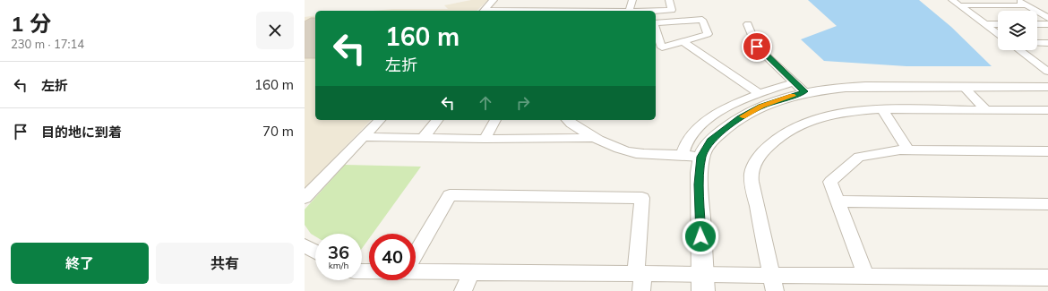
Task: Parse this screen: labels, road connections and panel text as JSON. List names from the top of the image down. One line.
{"page":{"heading":["1 分","230 m · 17:14"],"turn":["160 m","左折"],"list":[{"name":"左折","value":"160 m"},{"name":"目的地に到着","value":"70 m"}],"speed":"36 km/h","limit":"40","buttons":["終了","共有"]}}
